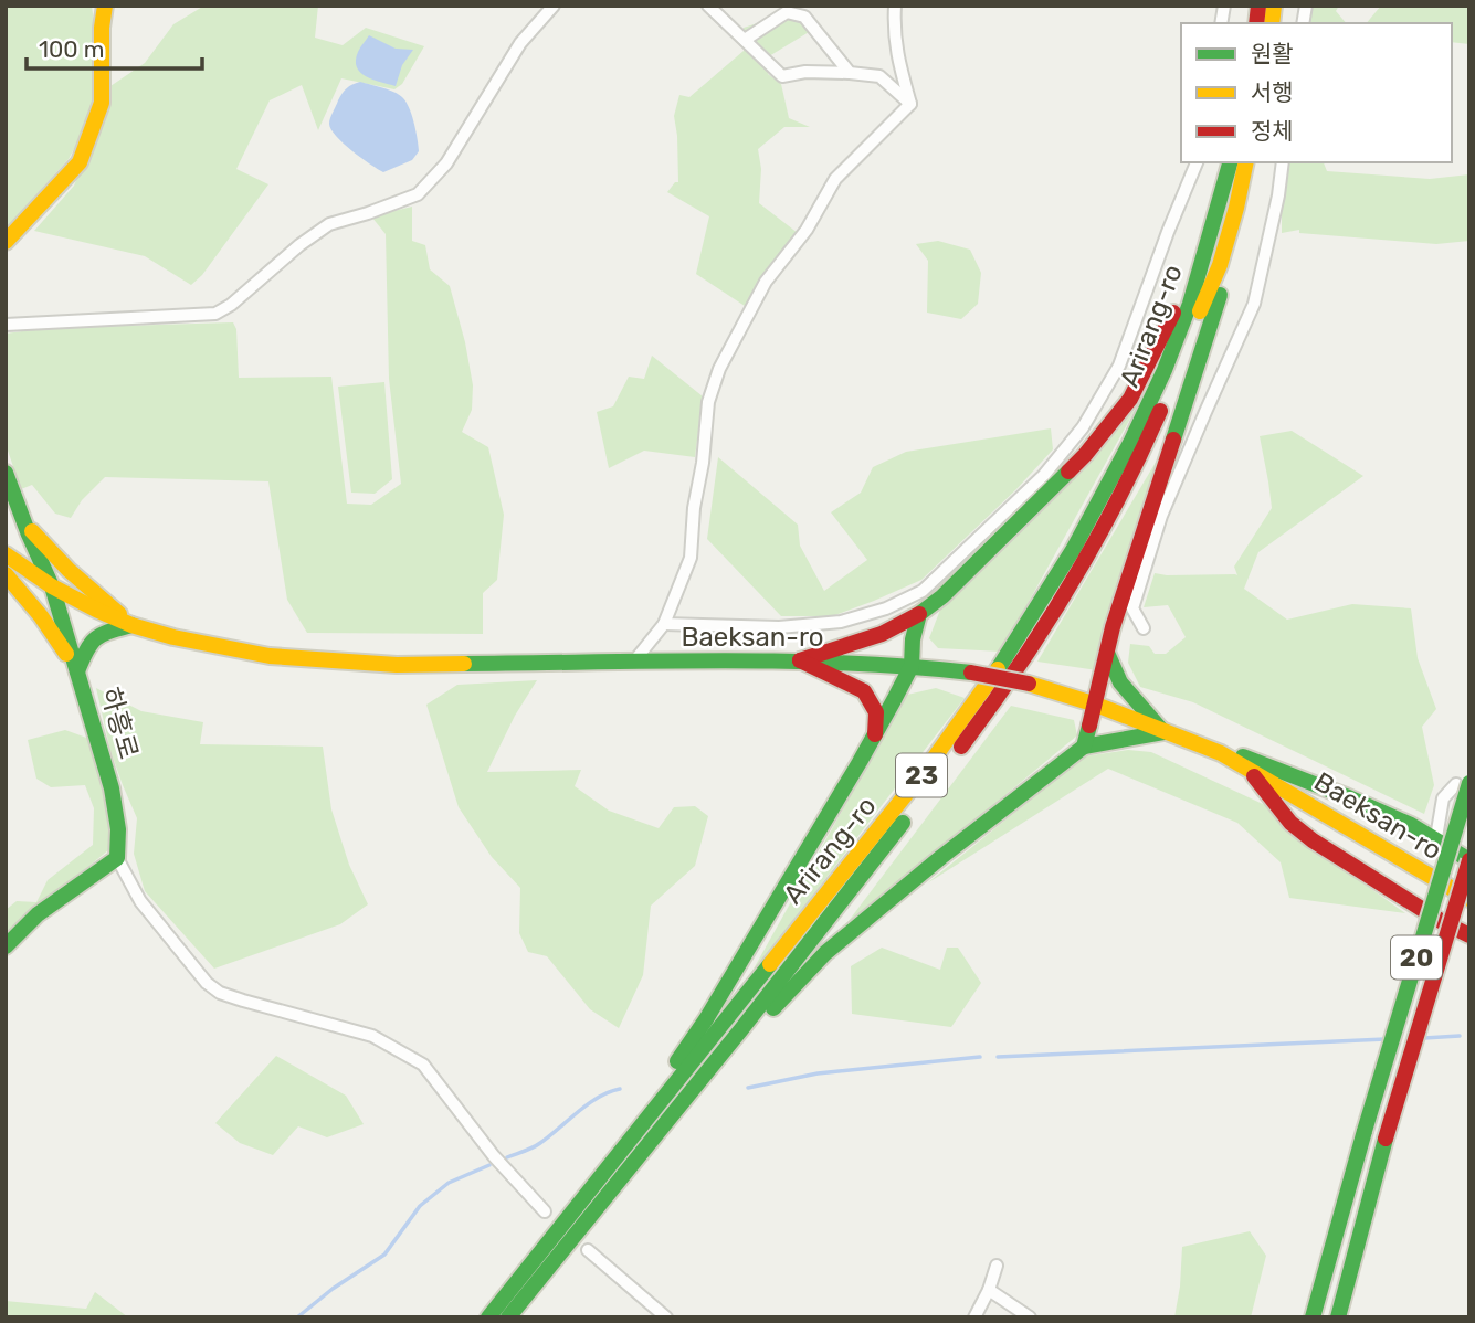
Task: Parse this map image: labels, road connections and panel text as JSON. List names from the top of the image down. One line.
{"streets":{"main road":["Arirang-ro","Baeksan-ro","하흥로","23","20"]},"crossings":[["Baeksan-ro","하흥로"]],"legend":["원활","서행","정체"],"scale_bar":"100 m"}
